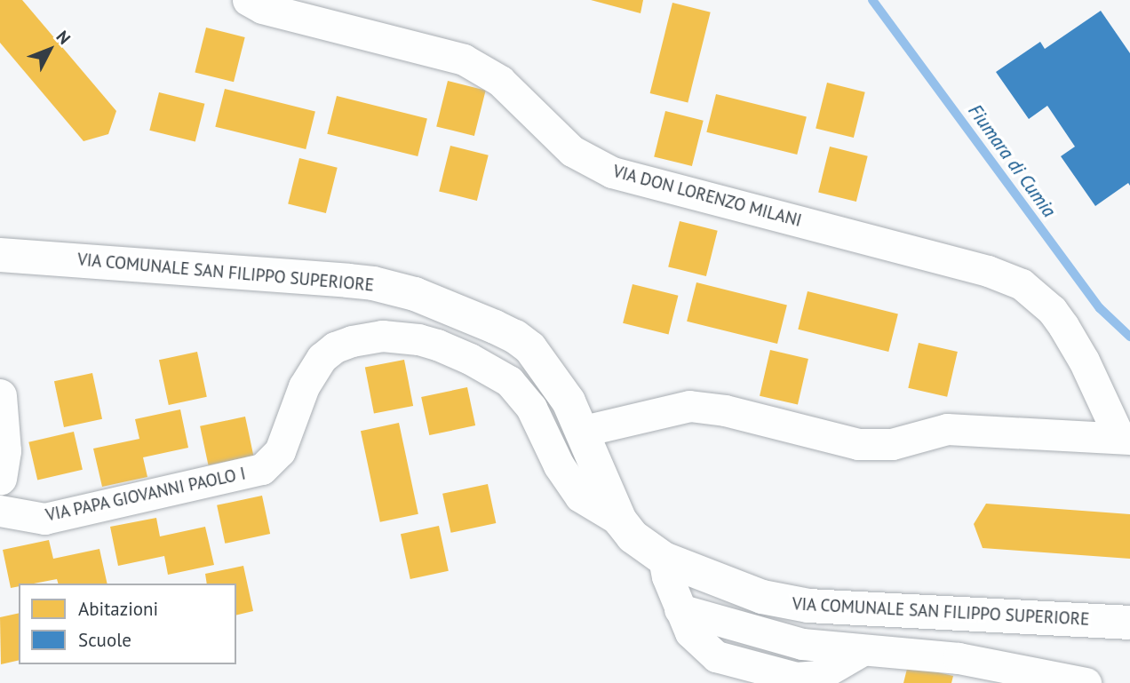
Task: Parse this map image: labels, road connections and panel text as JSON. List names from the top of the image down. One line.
{"streets":{"street":["VIA DON LORENZO MILANI","VIA COMUNALE SAN FILIPPO SUPERIORE","VIA PAPA GIOVANNI PAOLO I"]},"crossings":[["VIA COMUNALE SAN FILIPPO SUPERIORE","VIA PAPA GIOVANNI PAOLO I"]],"water":["Fiumara di Cumia"],"legend":["Abitazioni","Scuole"],"north":"top right"}
